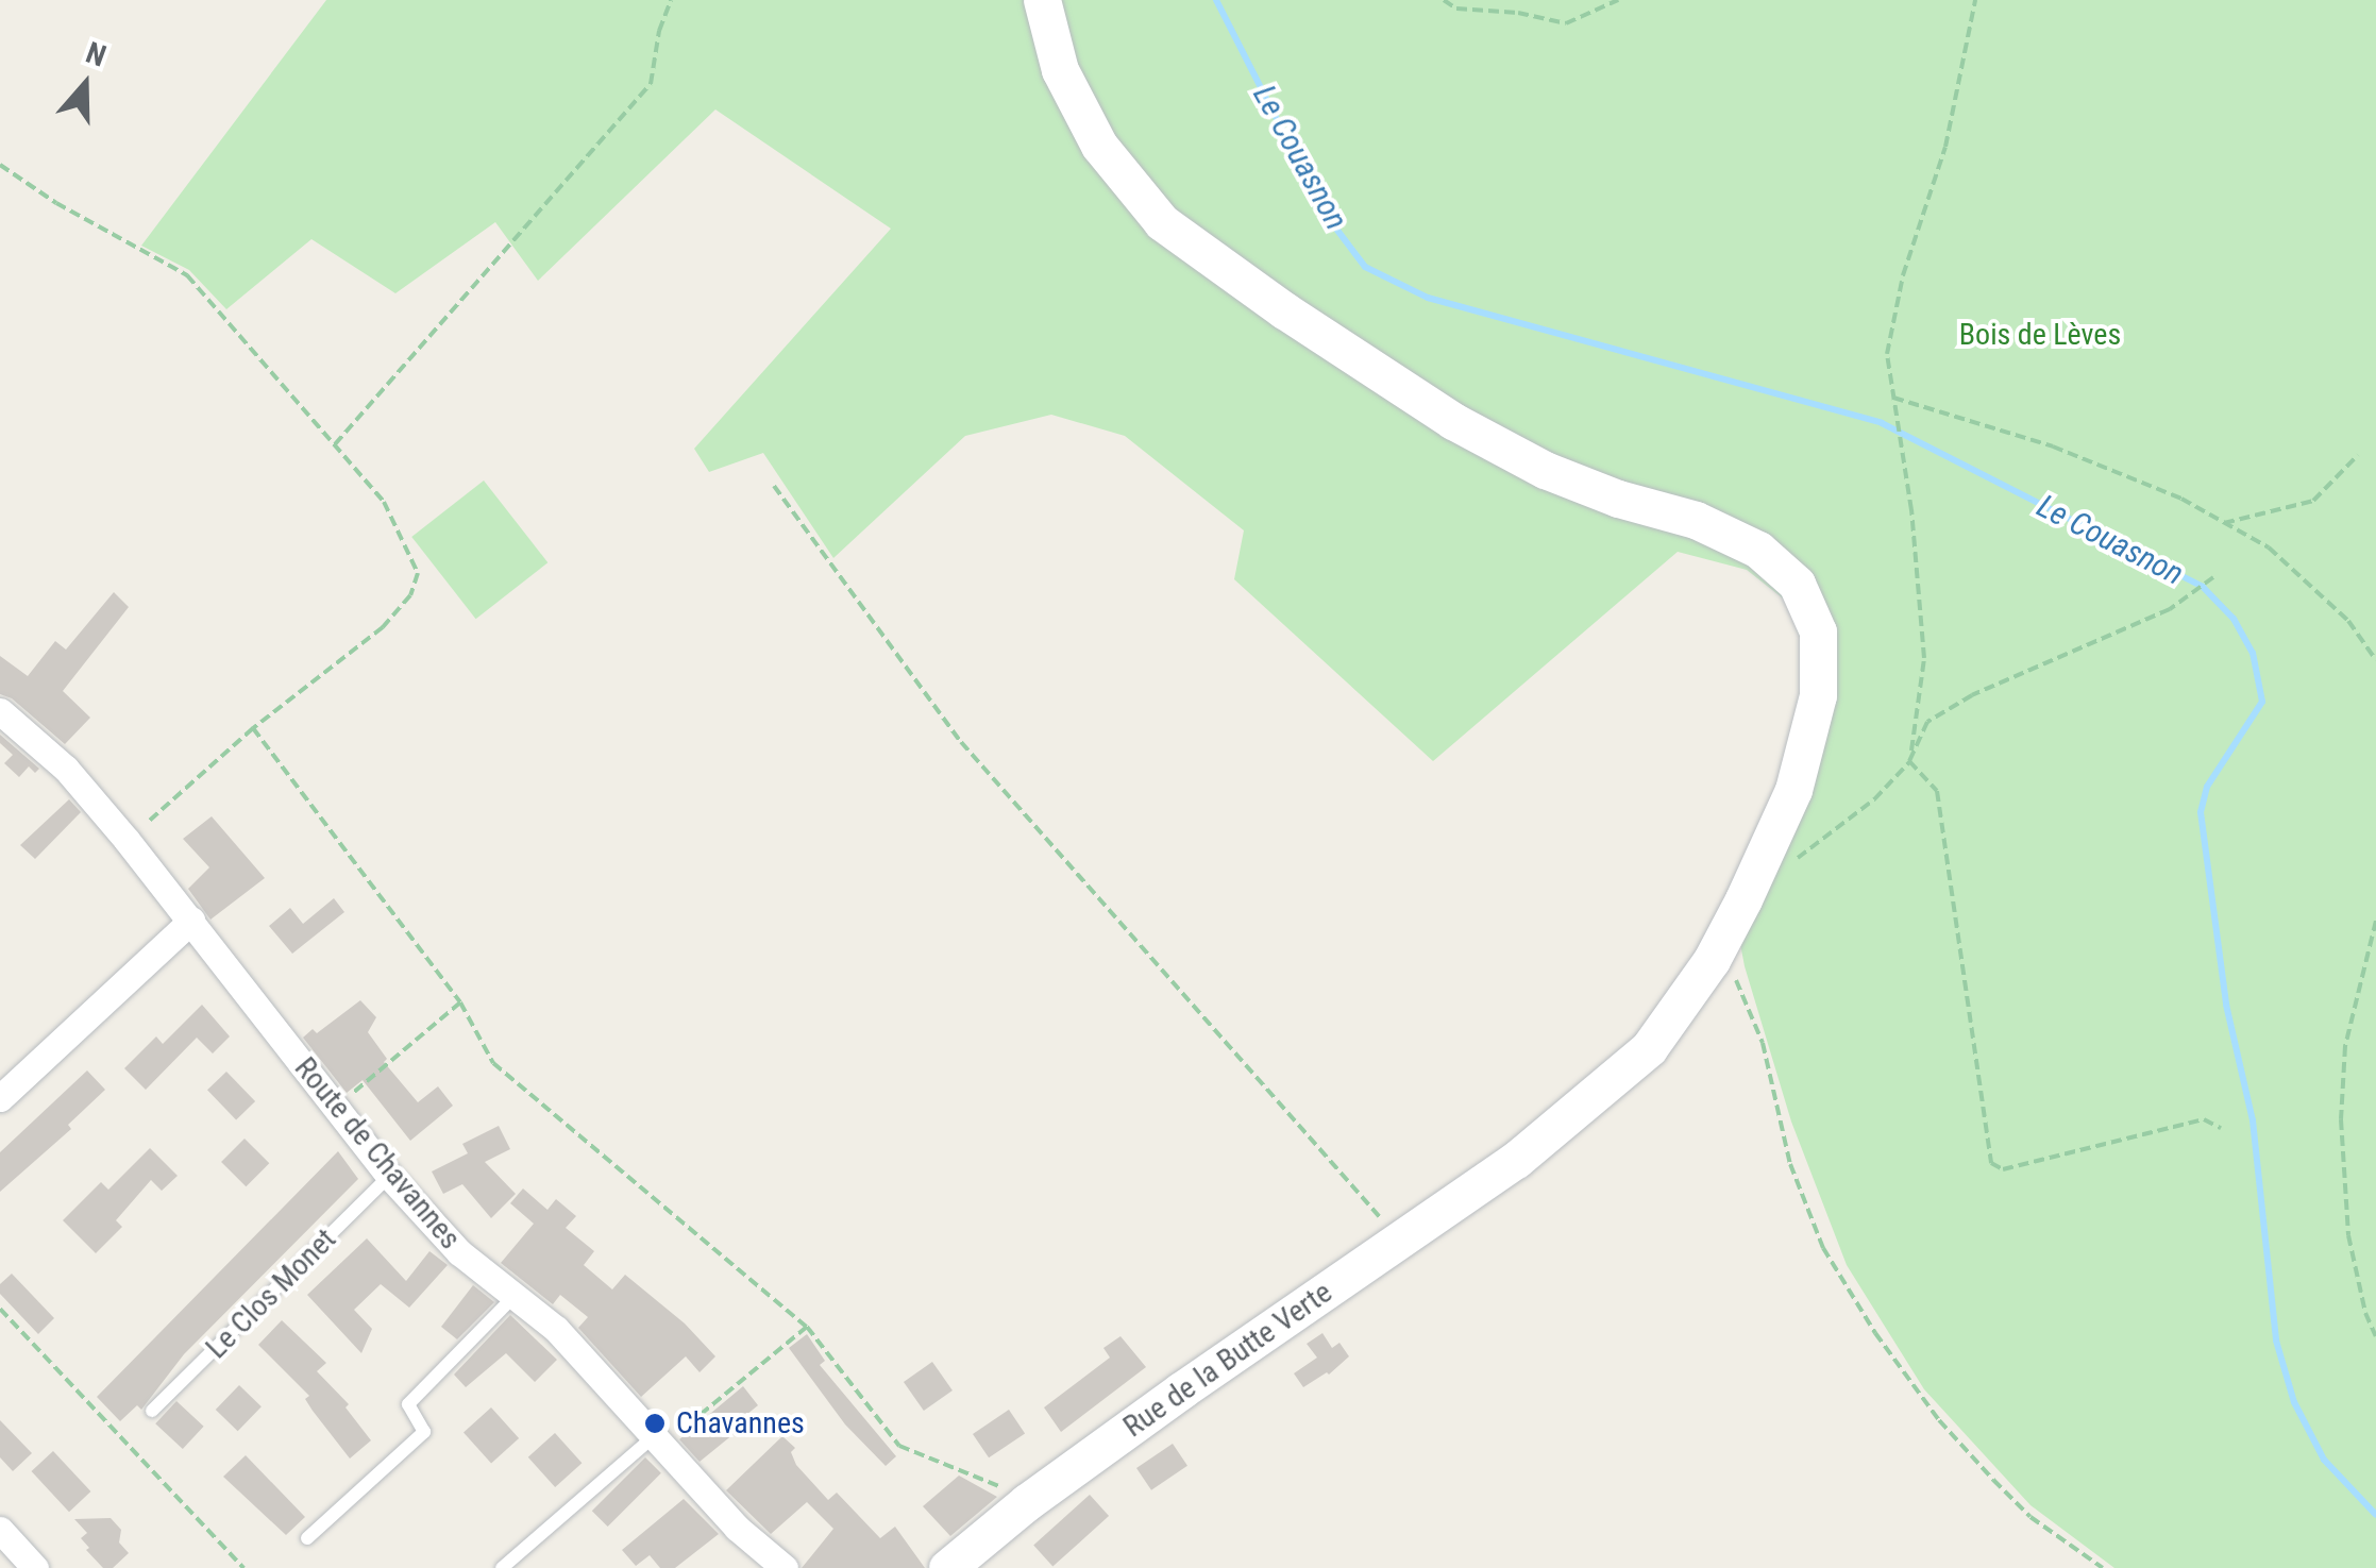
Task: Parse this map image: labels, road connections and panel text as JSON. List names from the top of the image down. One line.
{"streets":{"street":["Route de Chavannes","Rue de la Butte Verte"],"lane":["Le Clos Monet"]},"crossings":[["Route de Chavannes","Le Clos Monet"]],"water":["Le Couasnon"],"parks":["Bois de Lèves"],"places":["Chavannes"],"north":"top"}
